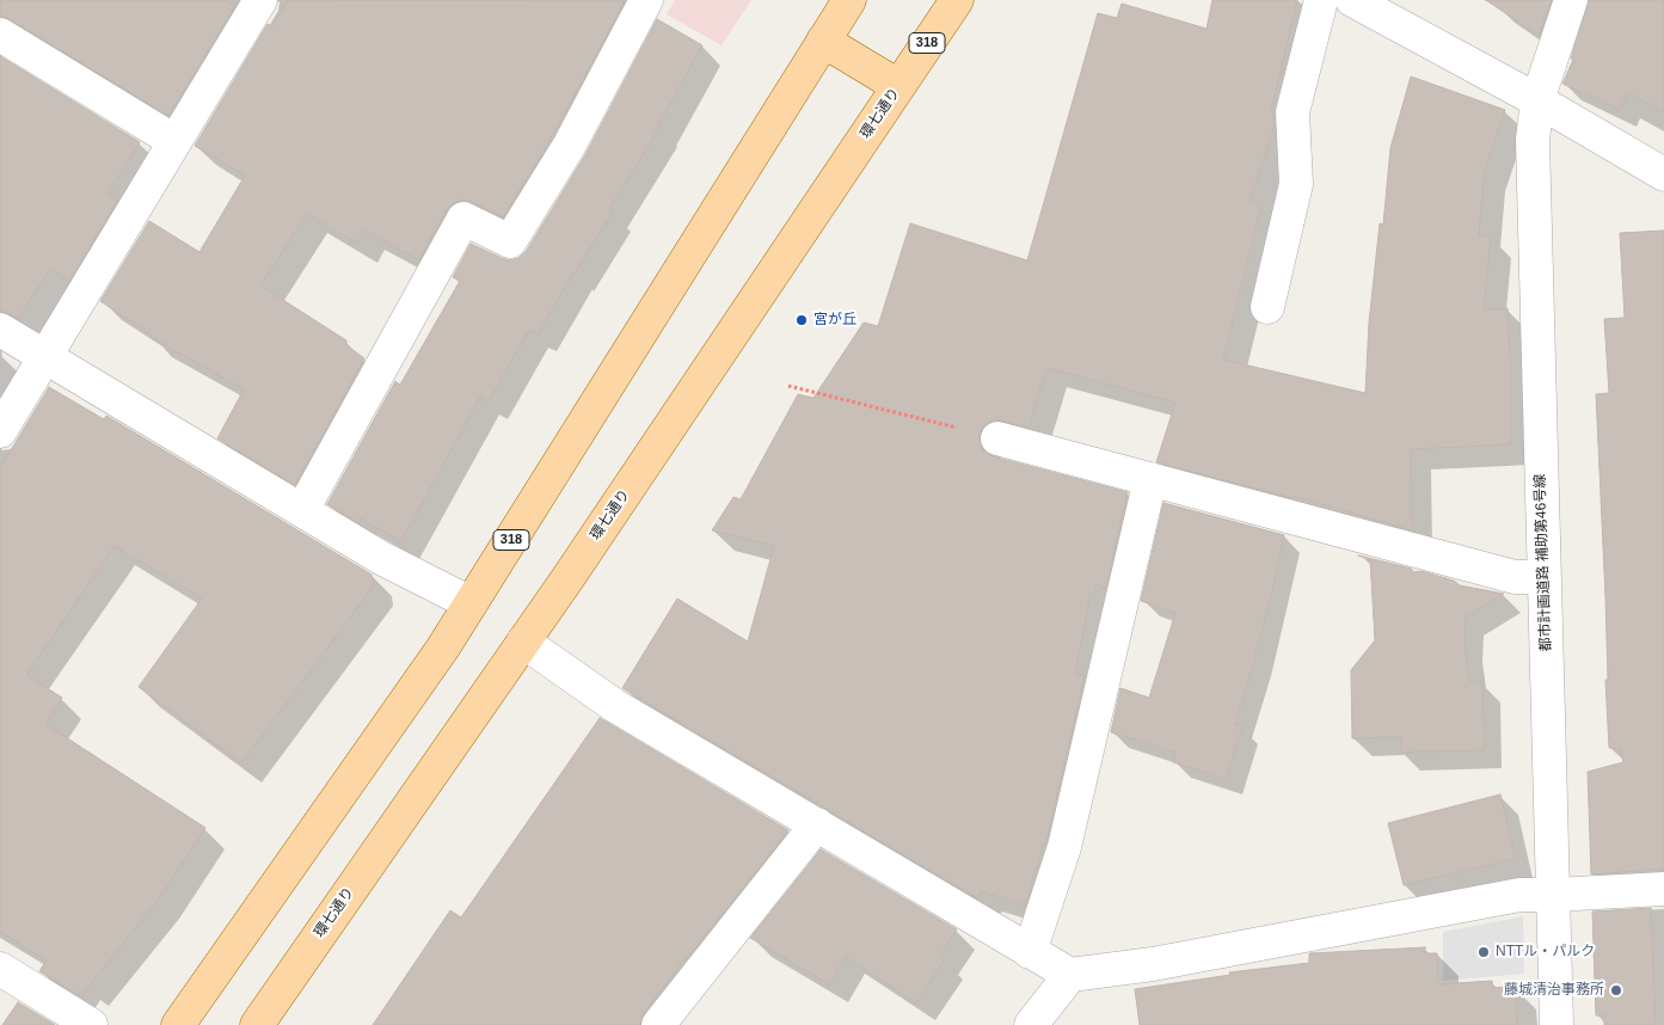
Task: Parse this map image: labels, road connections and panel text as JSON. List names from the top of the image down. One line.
{"streets":{"main road":["318","環七通り"],"street":["都市計画道路 補助第46号線"]},"places":["宮が丘","NTTル・パルク","藤城清治事務所"]}
